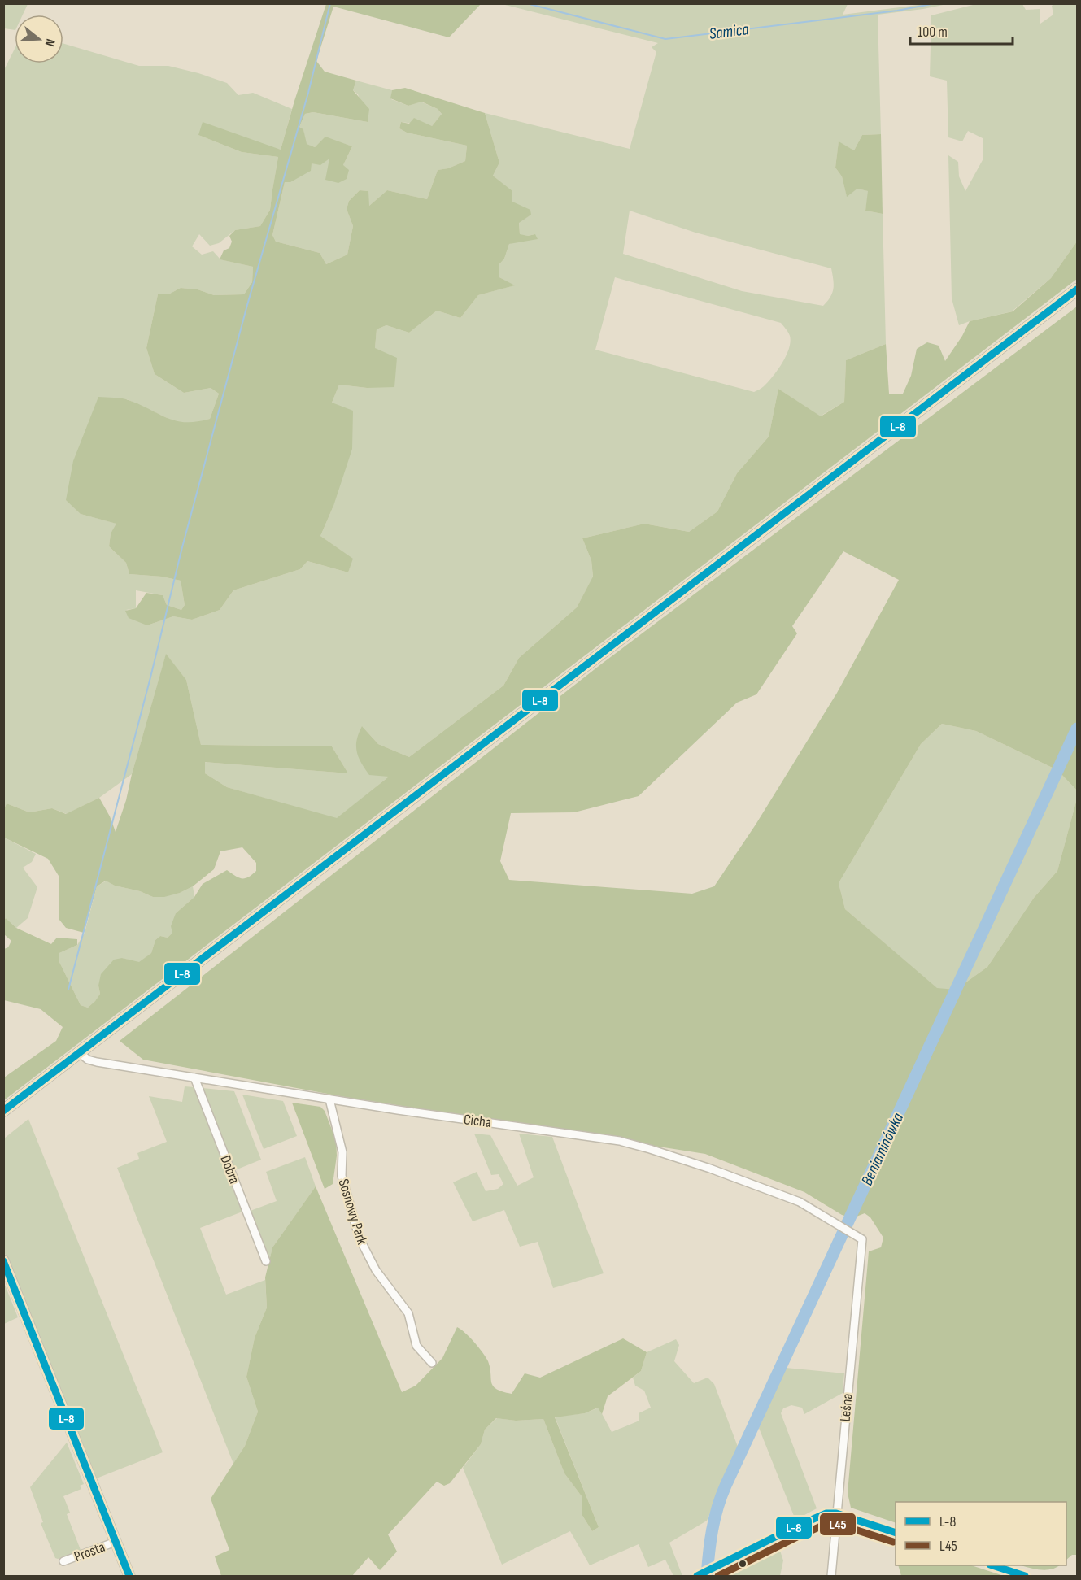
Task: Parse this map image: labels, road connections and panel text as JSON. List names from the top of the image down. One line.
{"streets":{"street":["Cicha","Dobra","Sosnowy Park","Leśna","Prosta"]},"crossings":[["Cicha","Dobra"],["Cicha","Sosnowy Park"],["Cicha","Leśna"]],"water":["Samica","Beniaminówka"],"lines":["transit line L-8","transit line L45"],"legend":["L-8","L45"],"scale_bar":"100 m","north":"right"}
